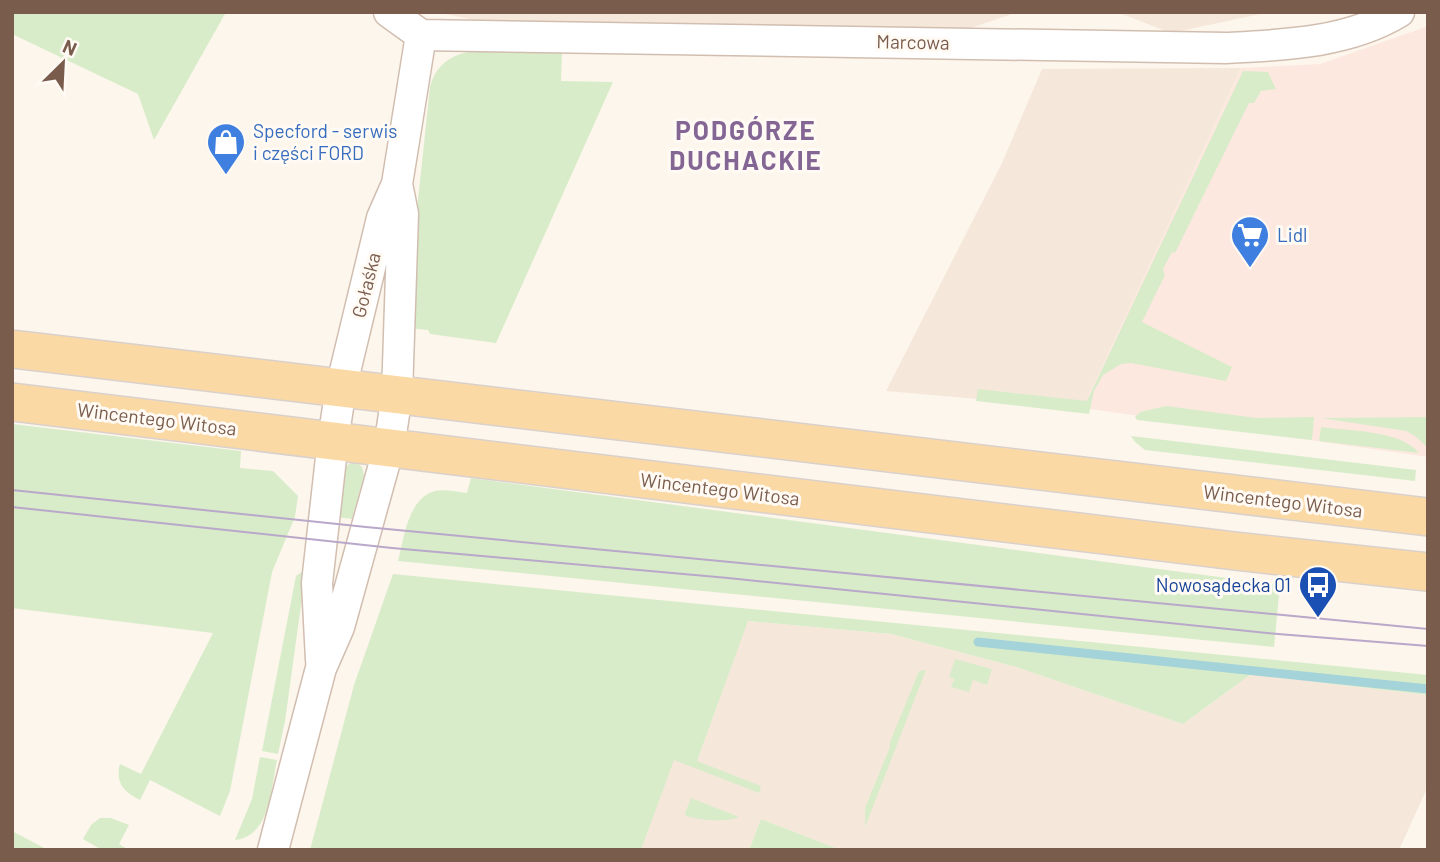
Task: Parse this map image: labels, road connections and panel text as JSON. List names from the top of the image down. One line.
{"streets":{"main road":["Wincentego Witosa"],"street":["Marcowa","Gołaśka"]},"crossings":[["Marcowa","Gołaśka"],["Gołaśka","Wincentego Witosa"]],"districts":["PODGÓRZE DUCHACKIE"],"places":{"shop":["Specford - serwis i części FORD"],"supermarket":["Lidl"],"bus stop":["Nowosądecka 01"]},"north":"top right"}
